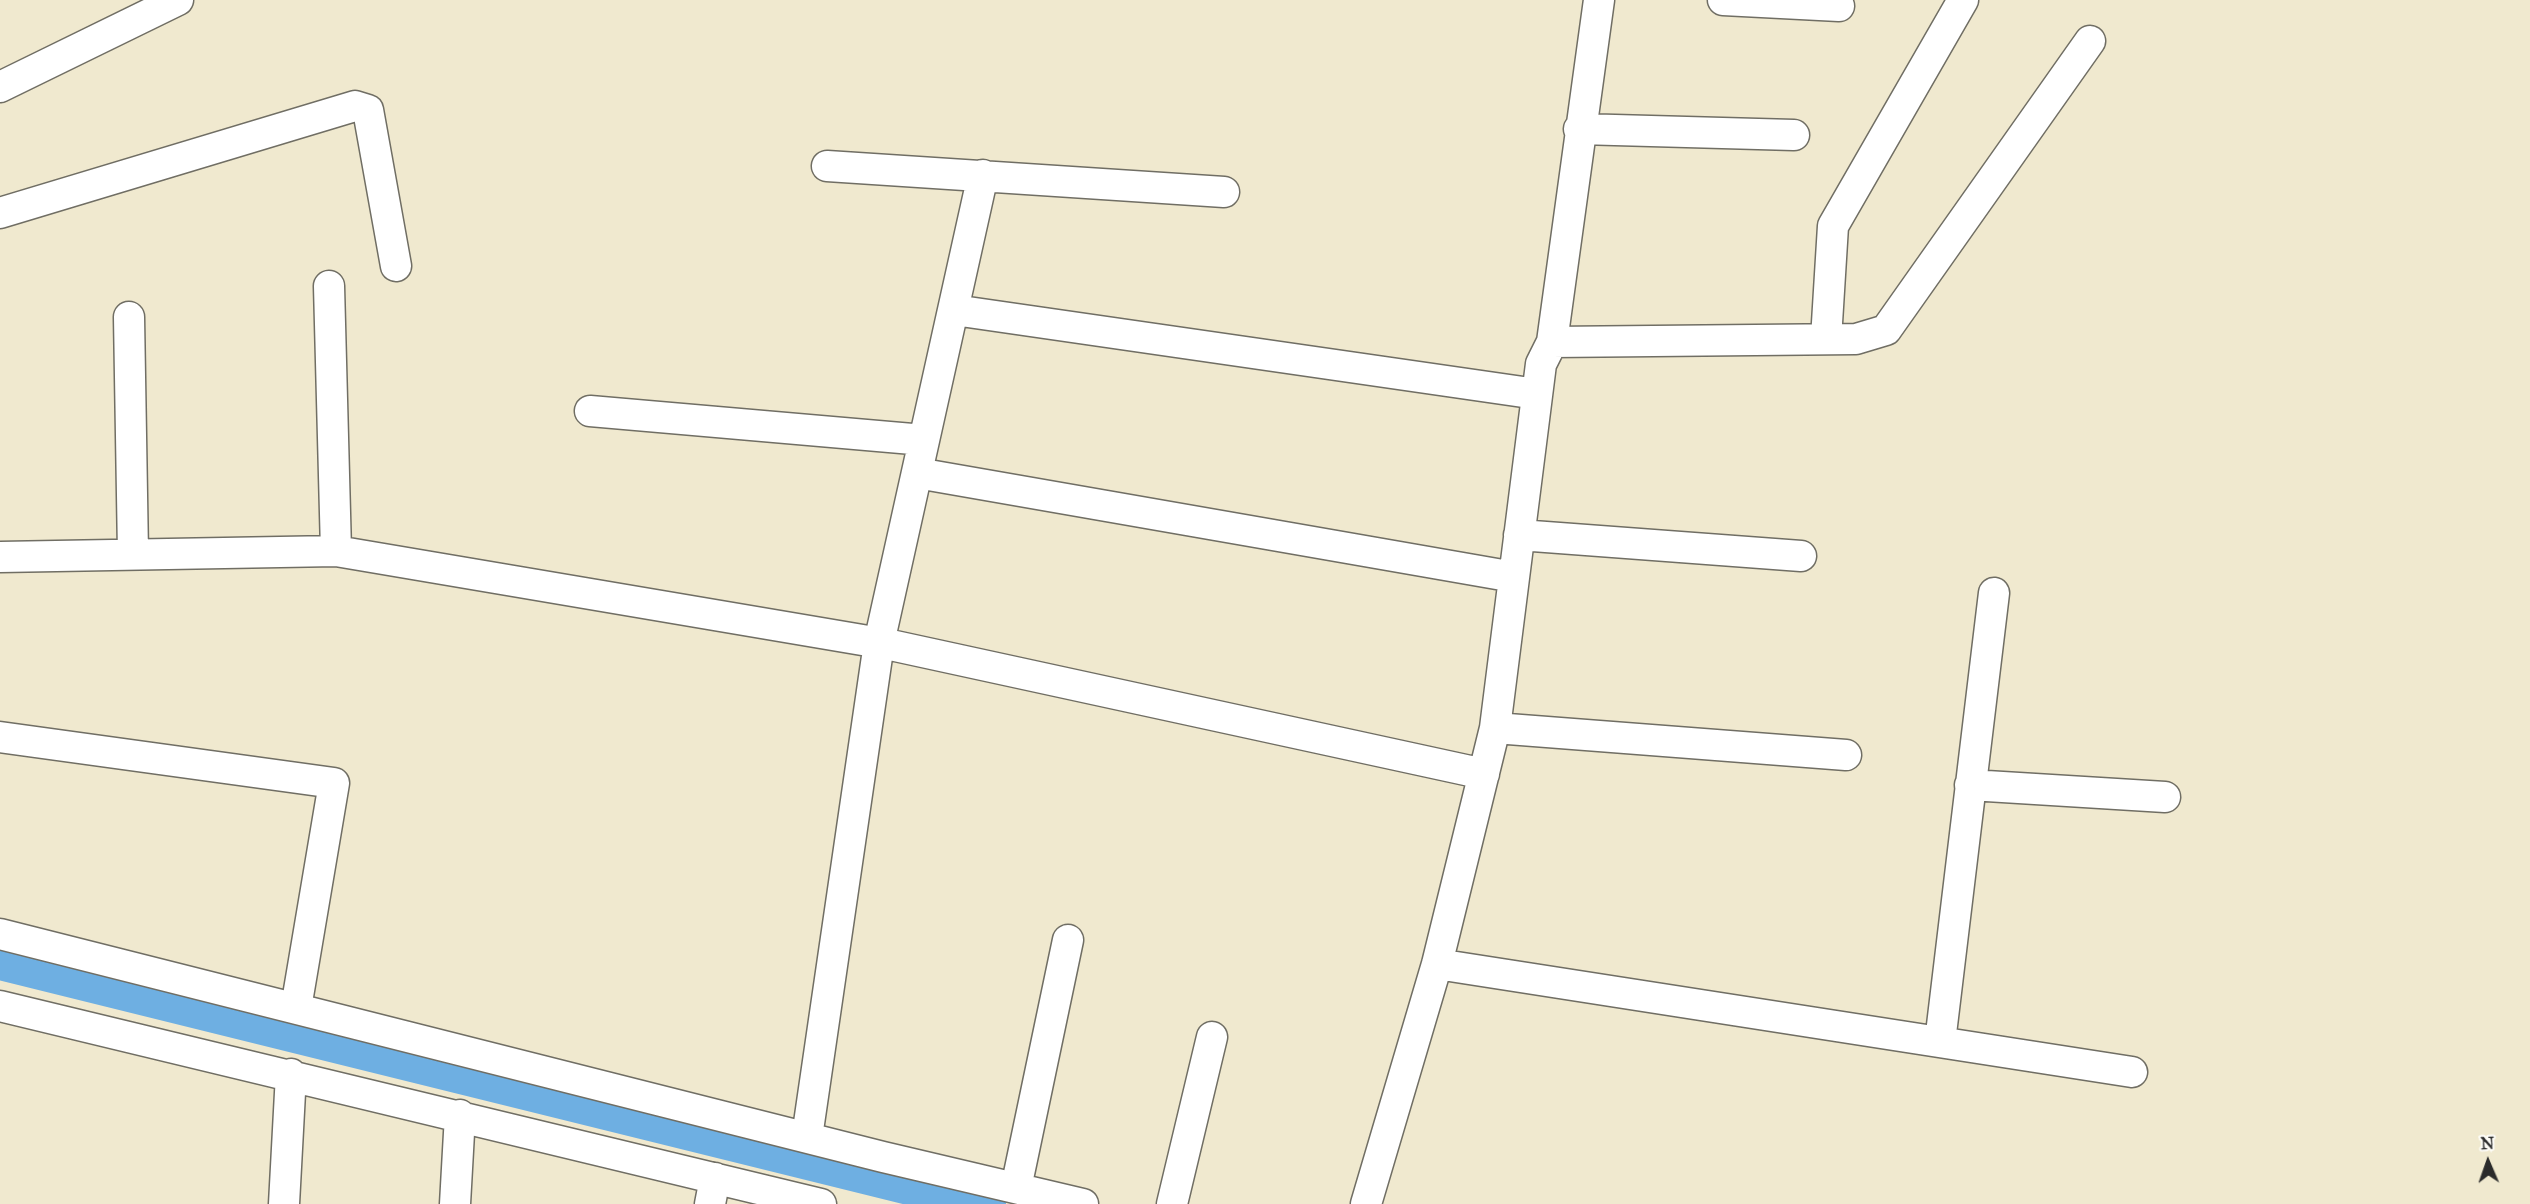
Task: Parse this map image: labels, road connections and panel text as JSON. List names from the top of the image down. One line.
{"north":"top"}
